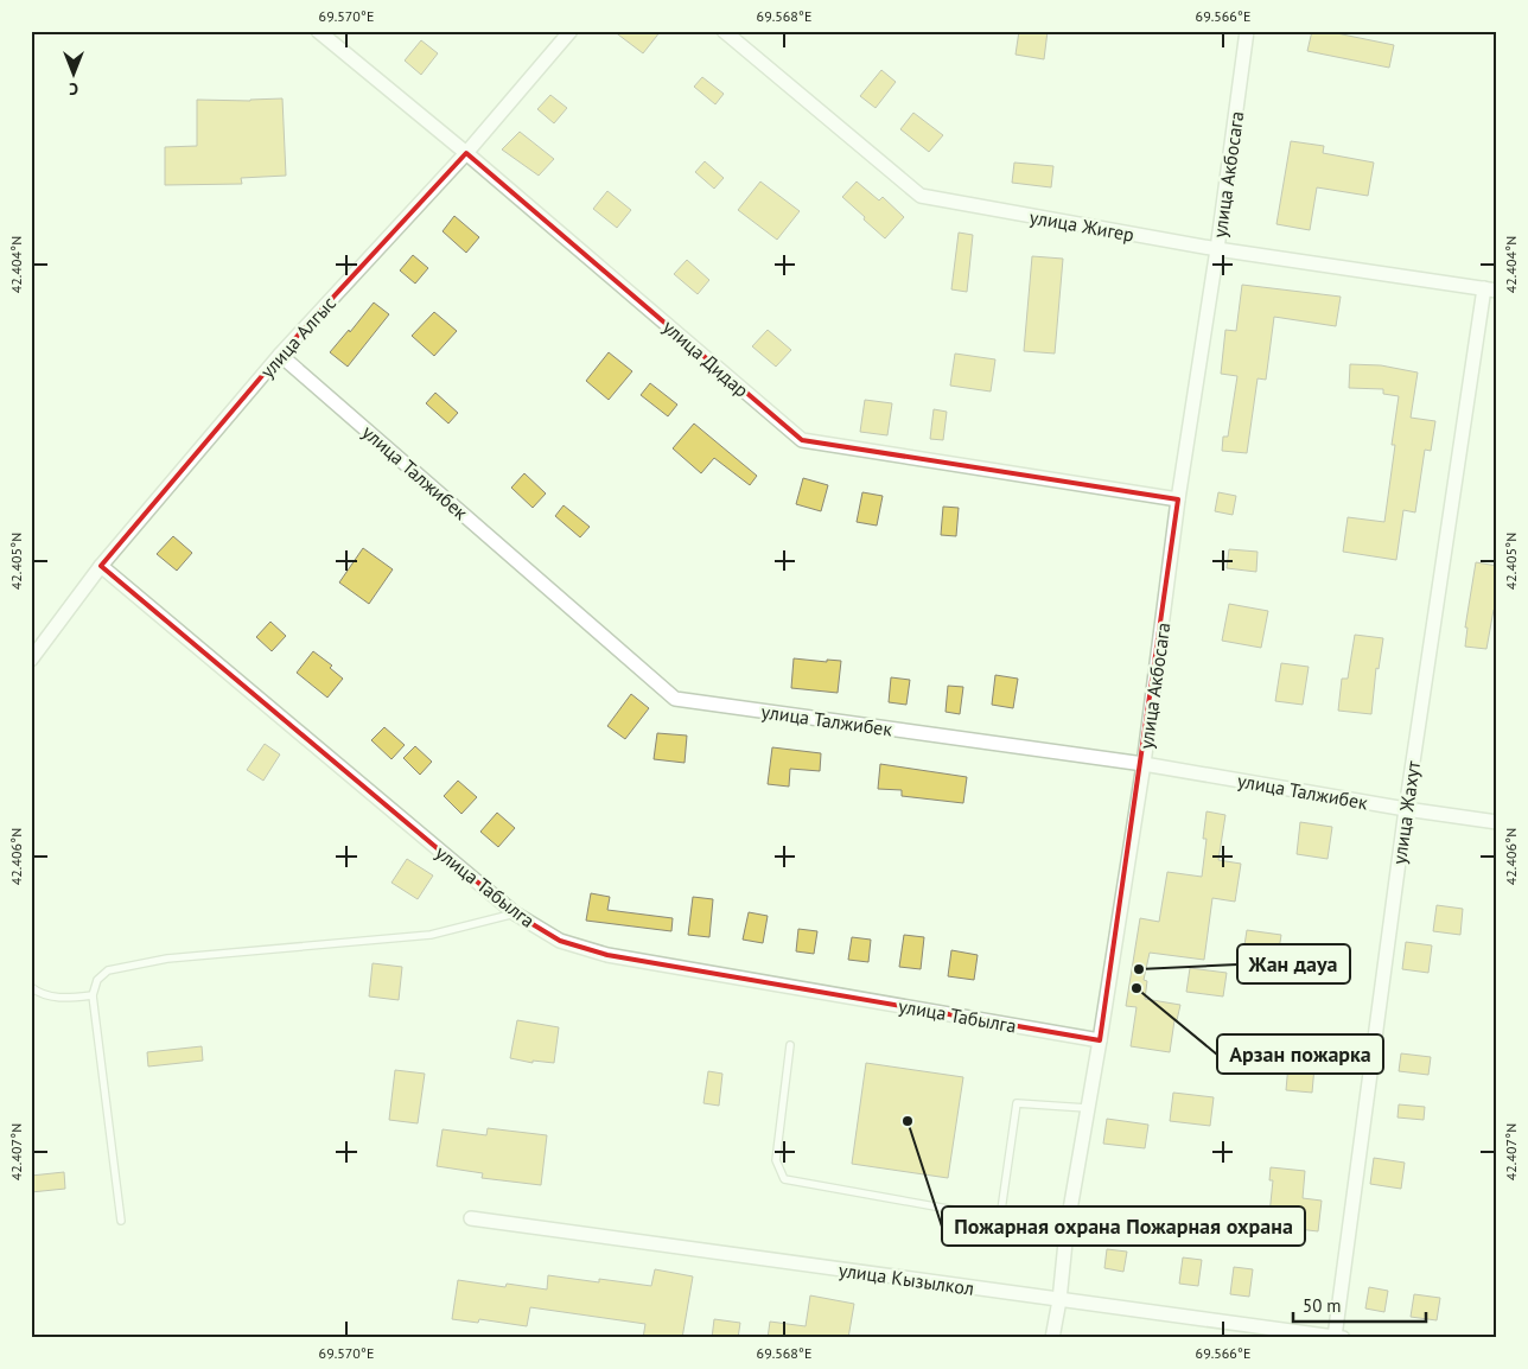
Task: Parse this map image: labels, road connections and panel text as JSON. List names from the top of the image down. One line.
{"streets":{"street":["улица Акбосага","улица Жигер","улица Алгыс","улица Дидар","улица Талжибек","улица Жахут","улица Табылга","улица Кызылкол"]},"crossings":[["улица Акбосага","улица Жигер"],["улица Акбосага","улица Дидар"],["улица Акбосага","улица Талжибек"],["улица Акбосага","улица Табылга"],["улица Акбосага","улица Кызылкол"],["улица Жигер","улица Жахут"],["улица Алгыс","улица Дидар"],["улица Алгыс","улица Талжибек"],["улица Алгыс","улица Табылга"],["улица Талжибек","улица Жахут"],["улица Жахут","улица Кызылкол"]],"places":["Жан дауа","Арзан пожарка","Пожарная охрана Пожарная охрана"],"scale_bar":"50 m","north":"bottom","coordinates":["69.570°E","69.568°E","69.566°E","42.404°N","42.405°N","42.406°N","42.407°N"]}
